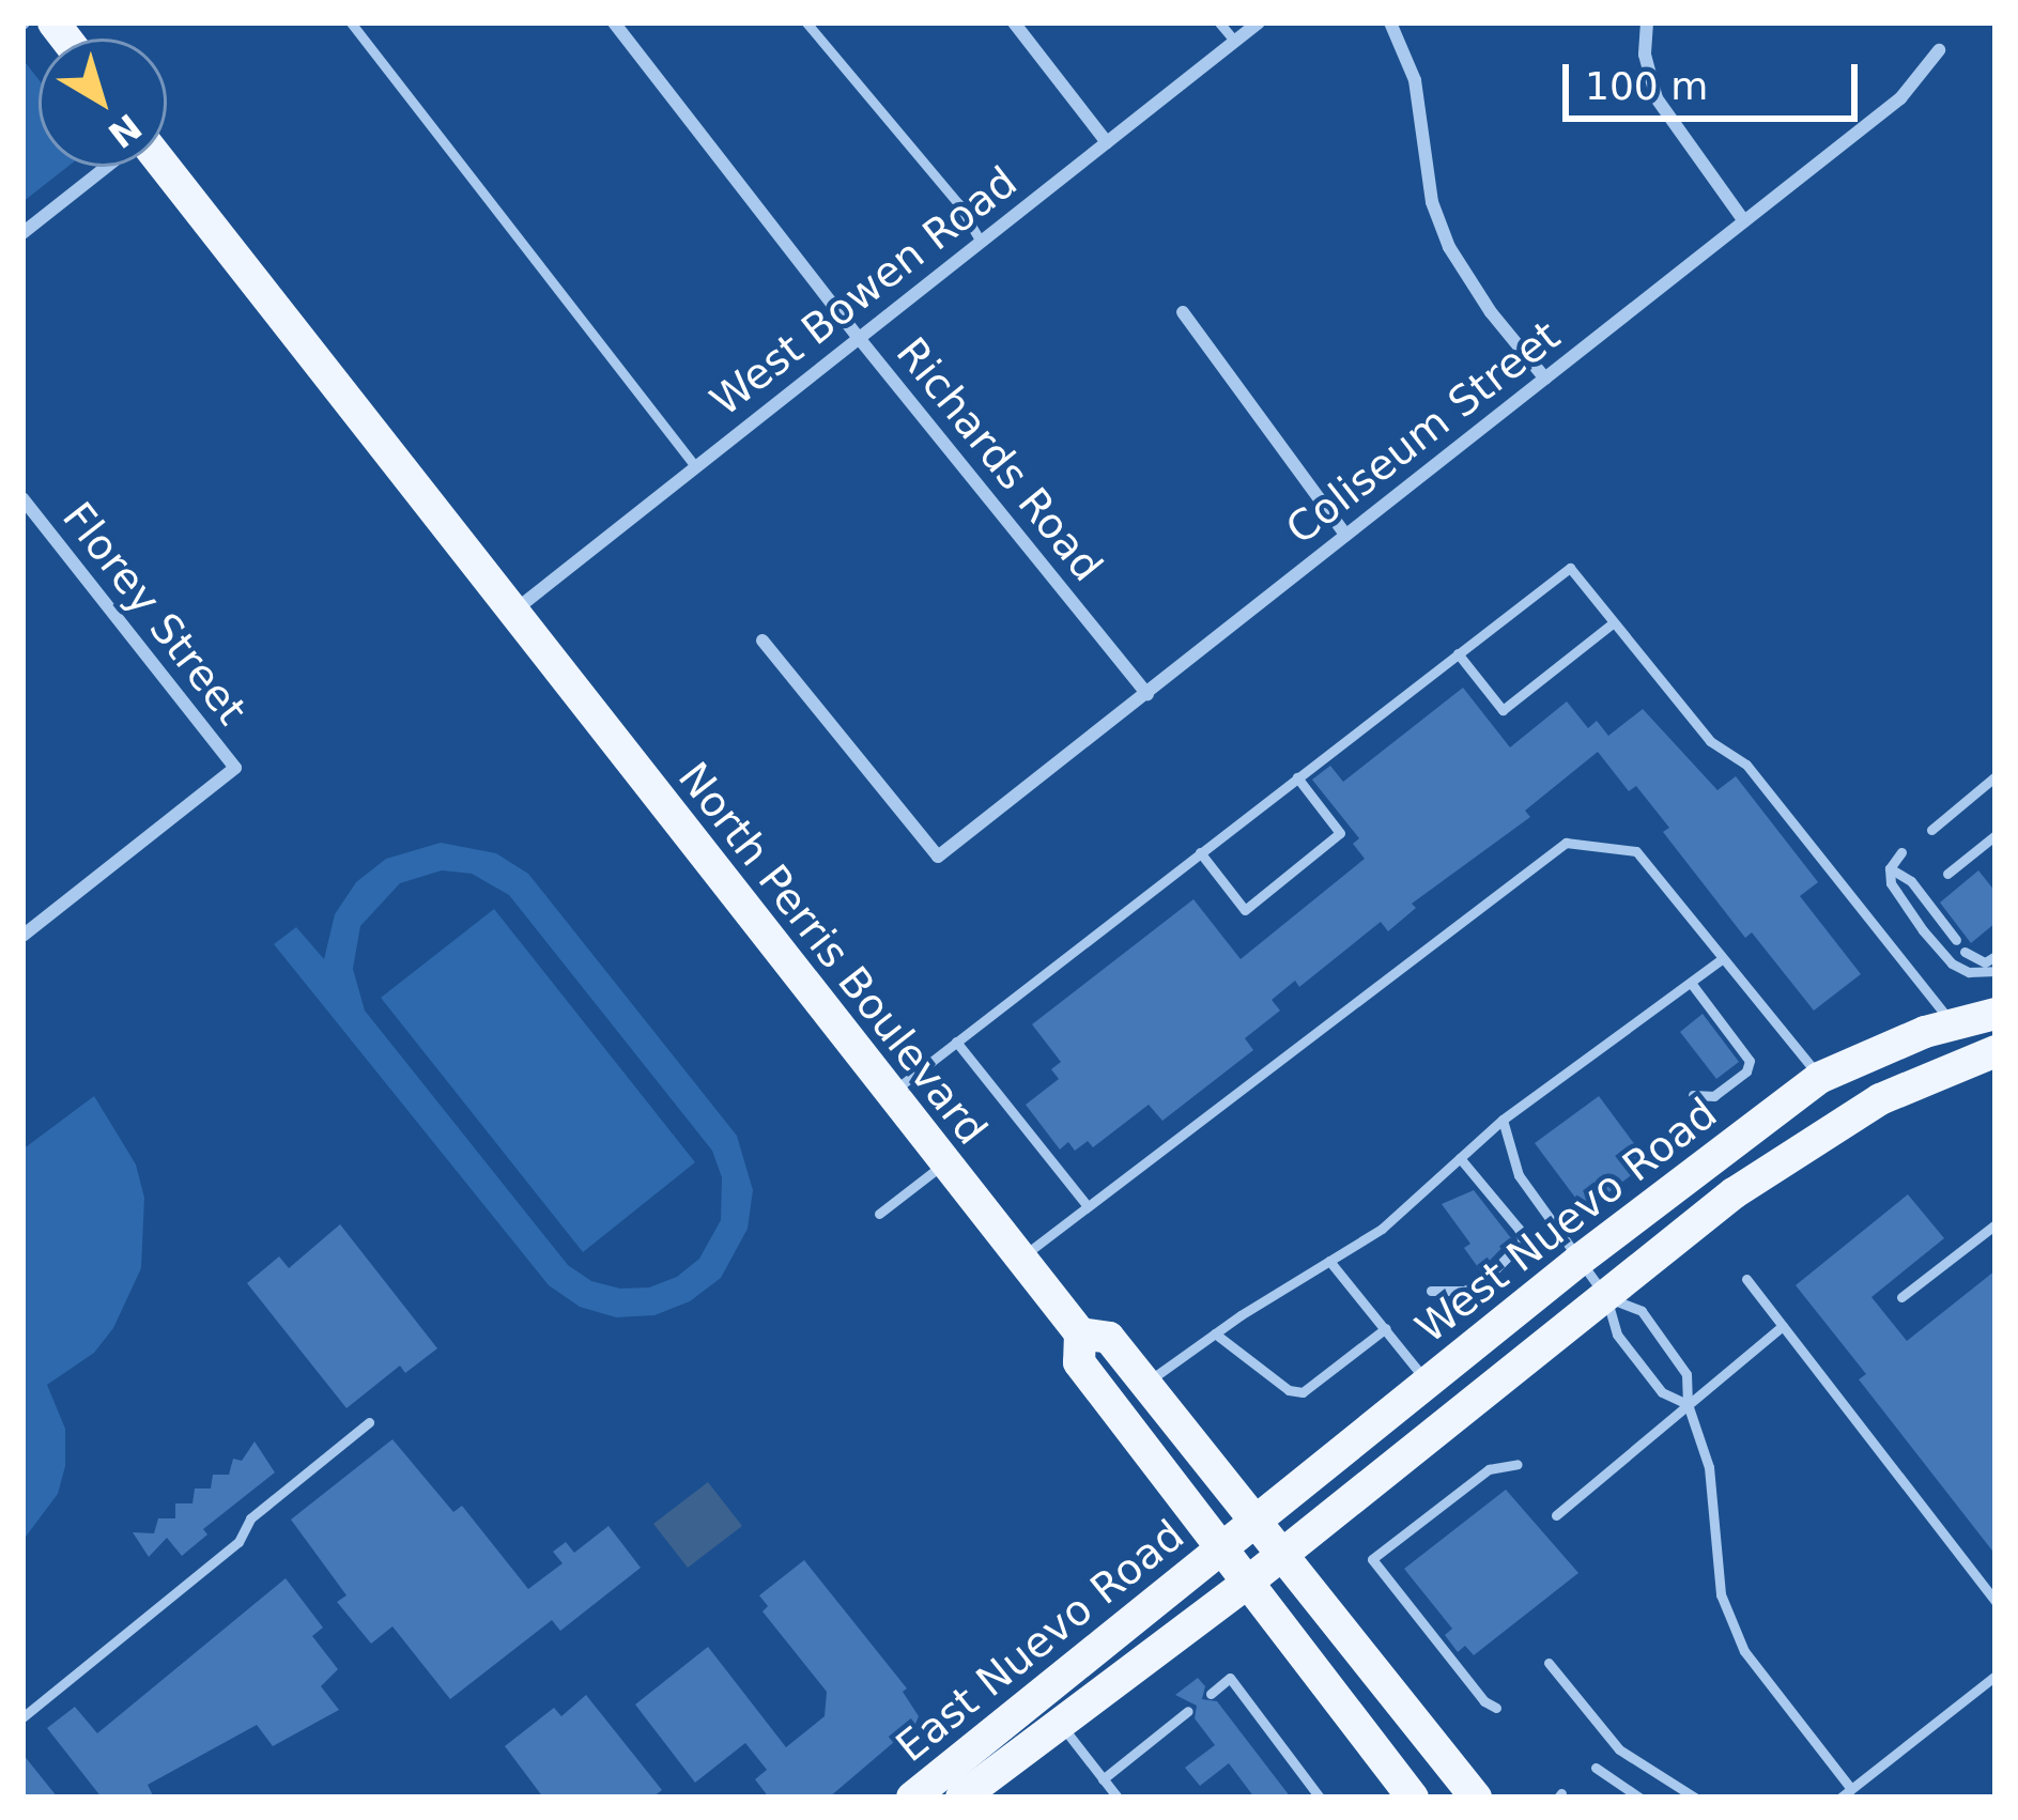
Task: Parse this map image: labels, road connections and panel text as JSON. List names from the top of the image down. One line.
{"streets":{"main road":["North Perris Boulevard","West Nuevo Road","East Nuevo Road"],"street":["West Bowen Road","Coliseum Street","Richards Road","Florey Street"]},"crossings":[["West Bowen Road","Richards Road"],["West Bowen Road","North Perris Boulevard"],["Coliseum Street","Richards Road"],["North Perris Boulevard","West Nuevo Road"],["West Nuevo Road","East Nuevo Road"]],"scale_bar":"100 m","north":"bottom right"}
